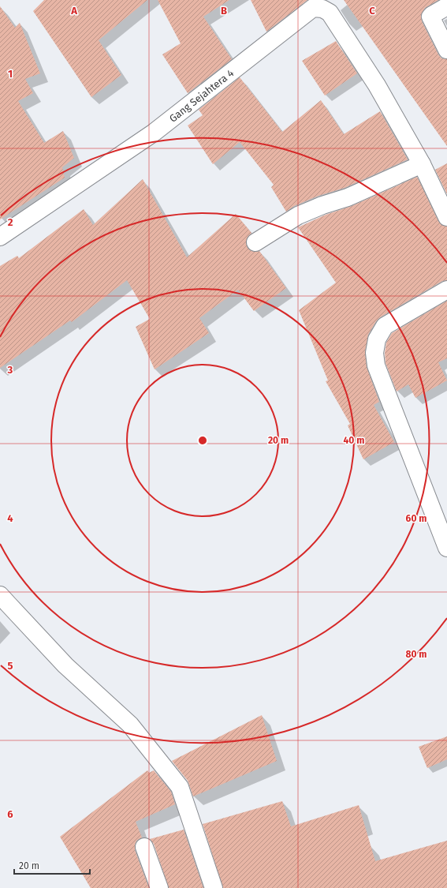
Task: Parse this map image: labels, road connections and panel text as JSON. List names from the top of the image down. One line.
{"streets":{"street":["Gang Sejahtera 4"]},"scale_bar":"20 m","grid":{"columns":["A","B","C"],"rows":["1","2","3","4","5","6"]},"rings":["20 m","40 m","60 m","80 m"]}
